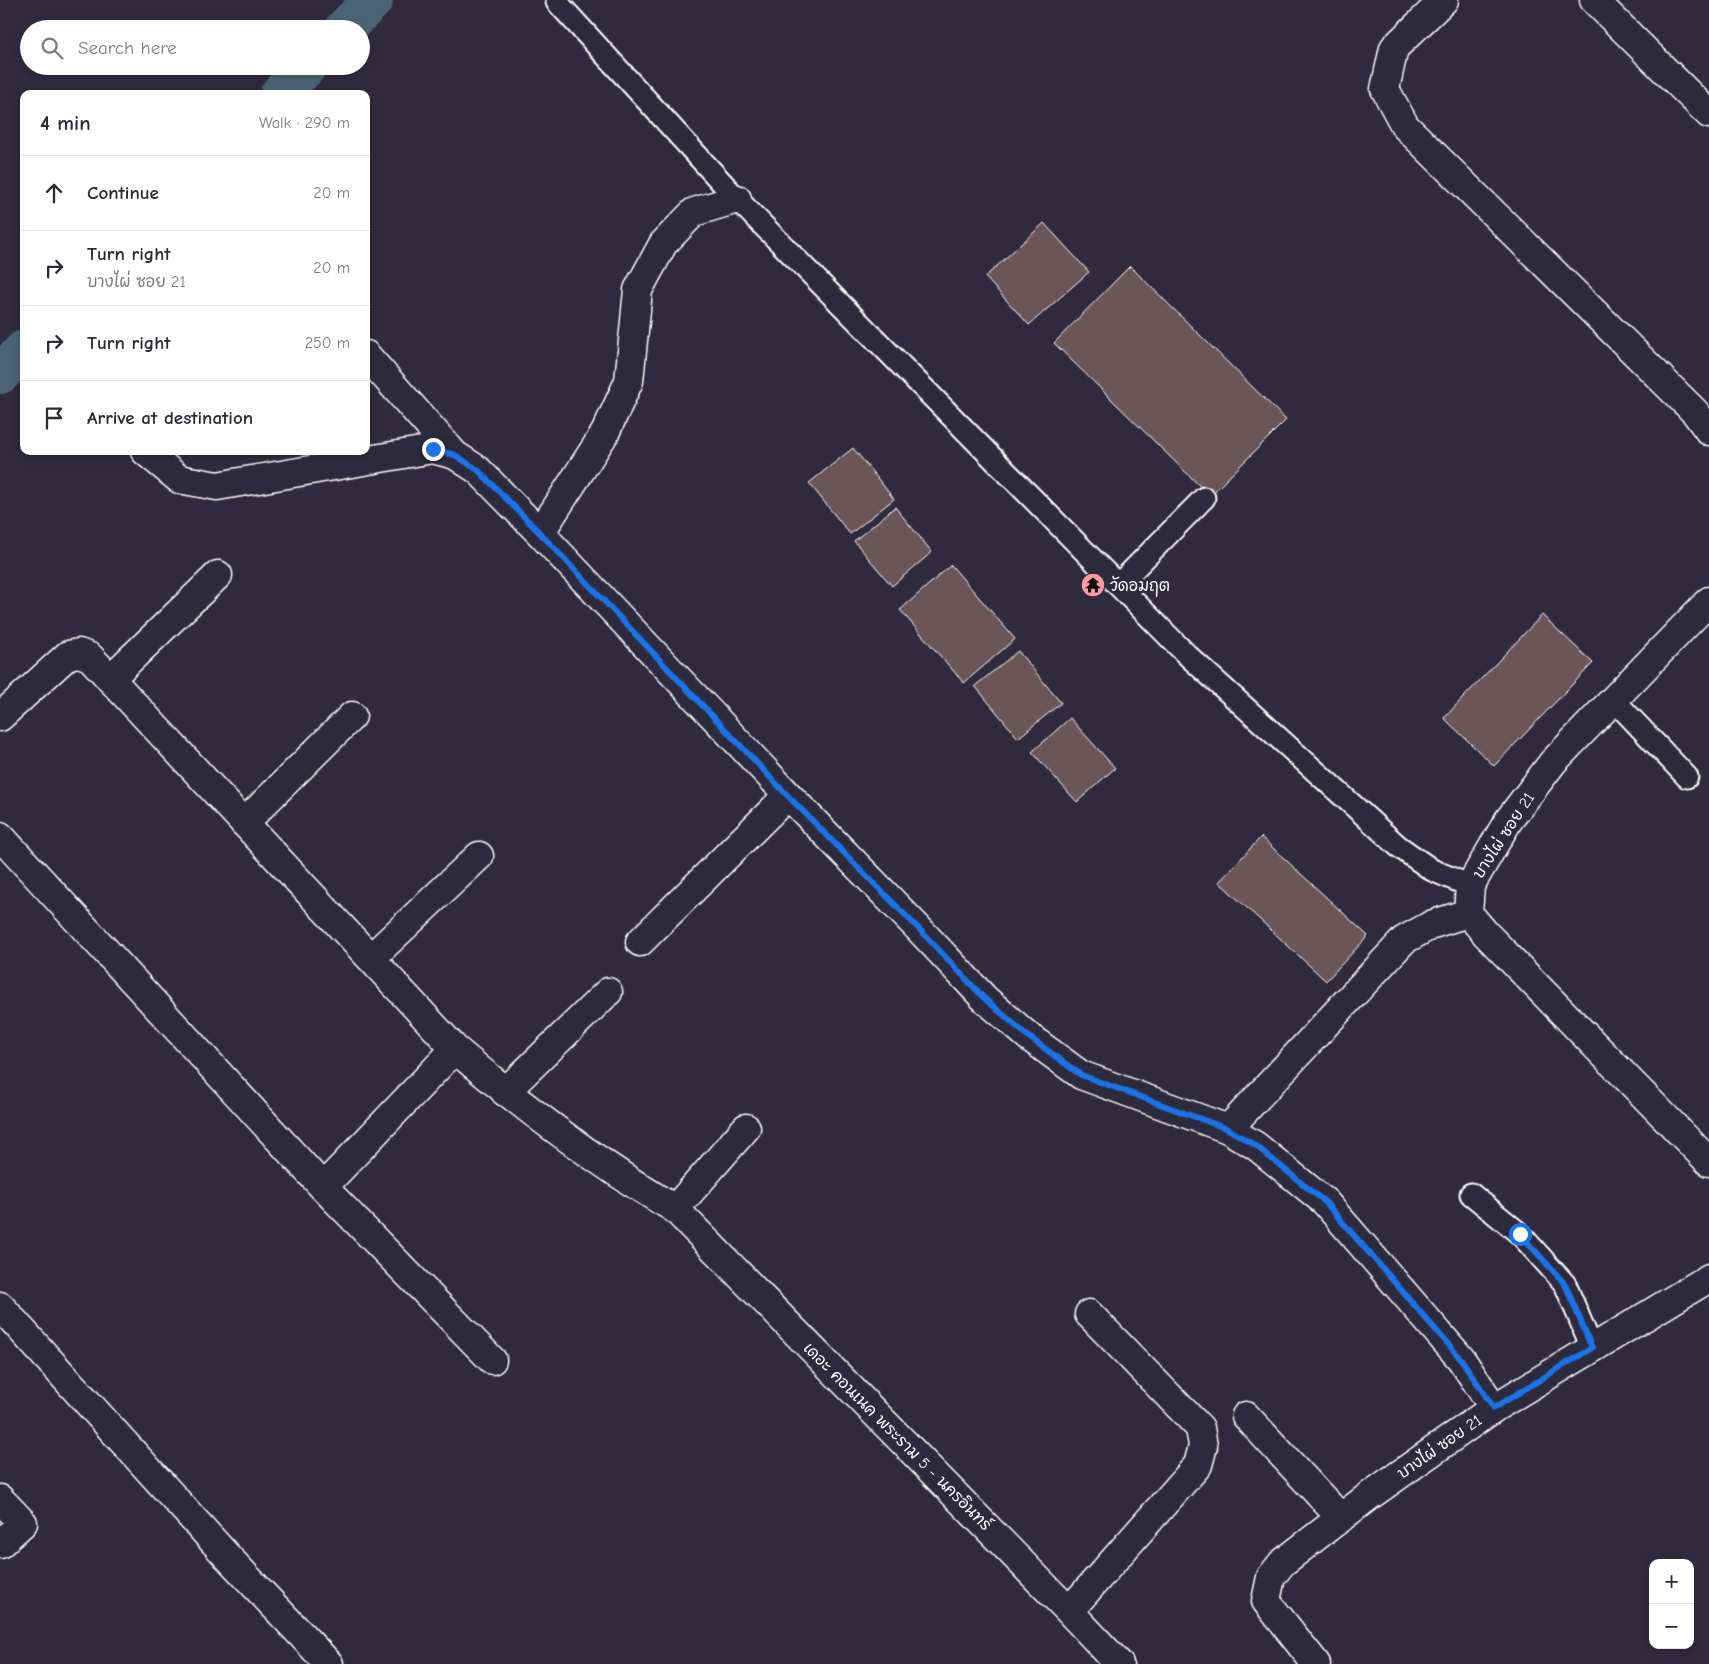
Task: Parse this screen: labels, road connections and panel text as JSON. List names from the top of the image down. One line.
{"streets":{"street":["บางไผ่ ซอย 21","เดอะ คอนเนค พระราม 5 - นครอินทร์"]},"places":{"temple":["วัดอมฤต"]},"page":{"search":"Search here","heading":["4 min","Walk · 290 m"],"list":[["Continue","20 m"],["Turn right","บางไผ่ ซอย 21","20 m"],["Turn right","250 m"],"Arrive at destination"],"map_buttons":["+","−"]}}
